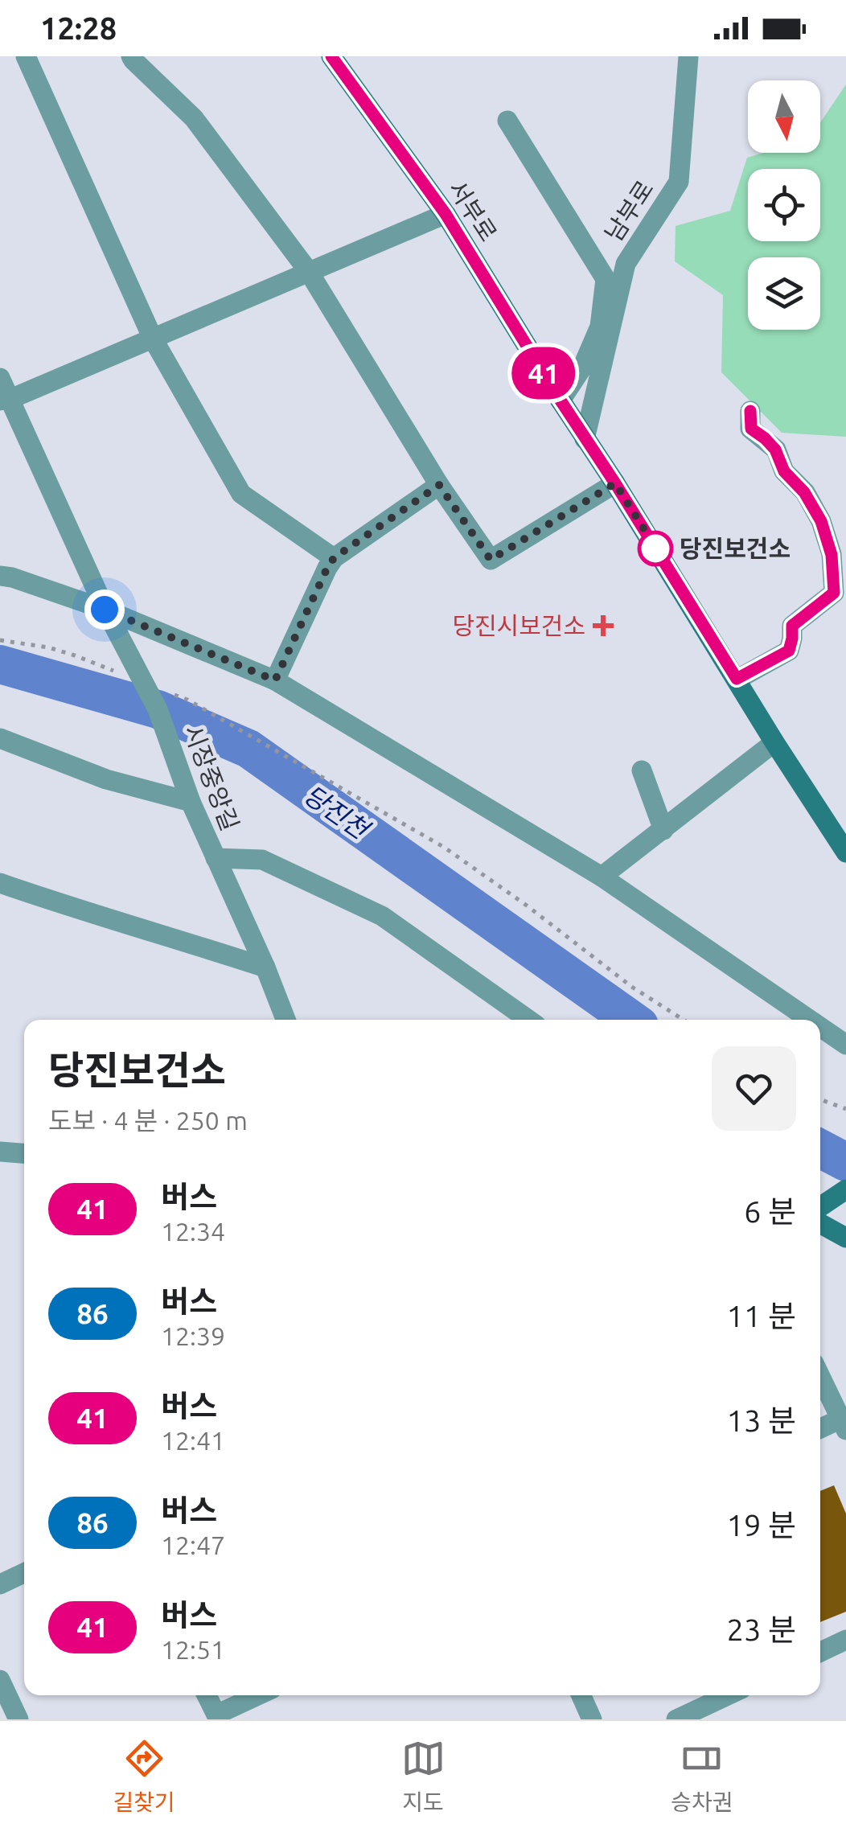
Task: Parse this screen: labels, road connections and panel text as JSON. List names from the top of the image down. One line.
{"streets":{"main road":["서부로"],"street":["남부로","시장중앙길"]},"crossings":[["서부로","남부로"]],"water":["당진천"],"places":{"other":["당진보건소"],"health":["당진시보건소"]},"lines":["bus line 41"],"north":"bottom","page":{"status":"12:28","on_map":"41","heading":["당진보건소","도보 · 4 분 · 250 m"],"list":[{"mark":"41","name":"버스","note":"12:34","value":"6 분"},{"mark":"86","name":"버스","note":"12:39","value":"11 분"},{"mark":"41","name":"버스","note":"12:41","value":"13 분"},{"mark":"86","name":"버스","note":"12:47","value":"19 분"},{"mark":"41","name":"버스","note":"12:51","value":"23 분"}],"tabs":["길찾기","지도","승차권"]}}
